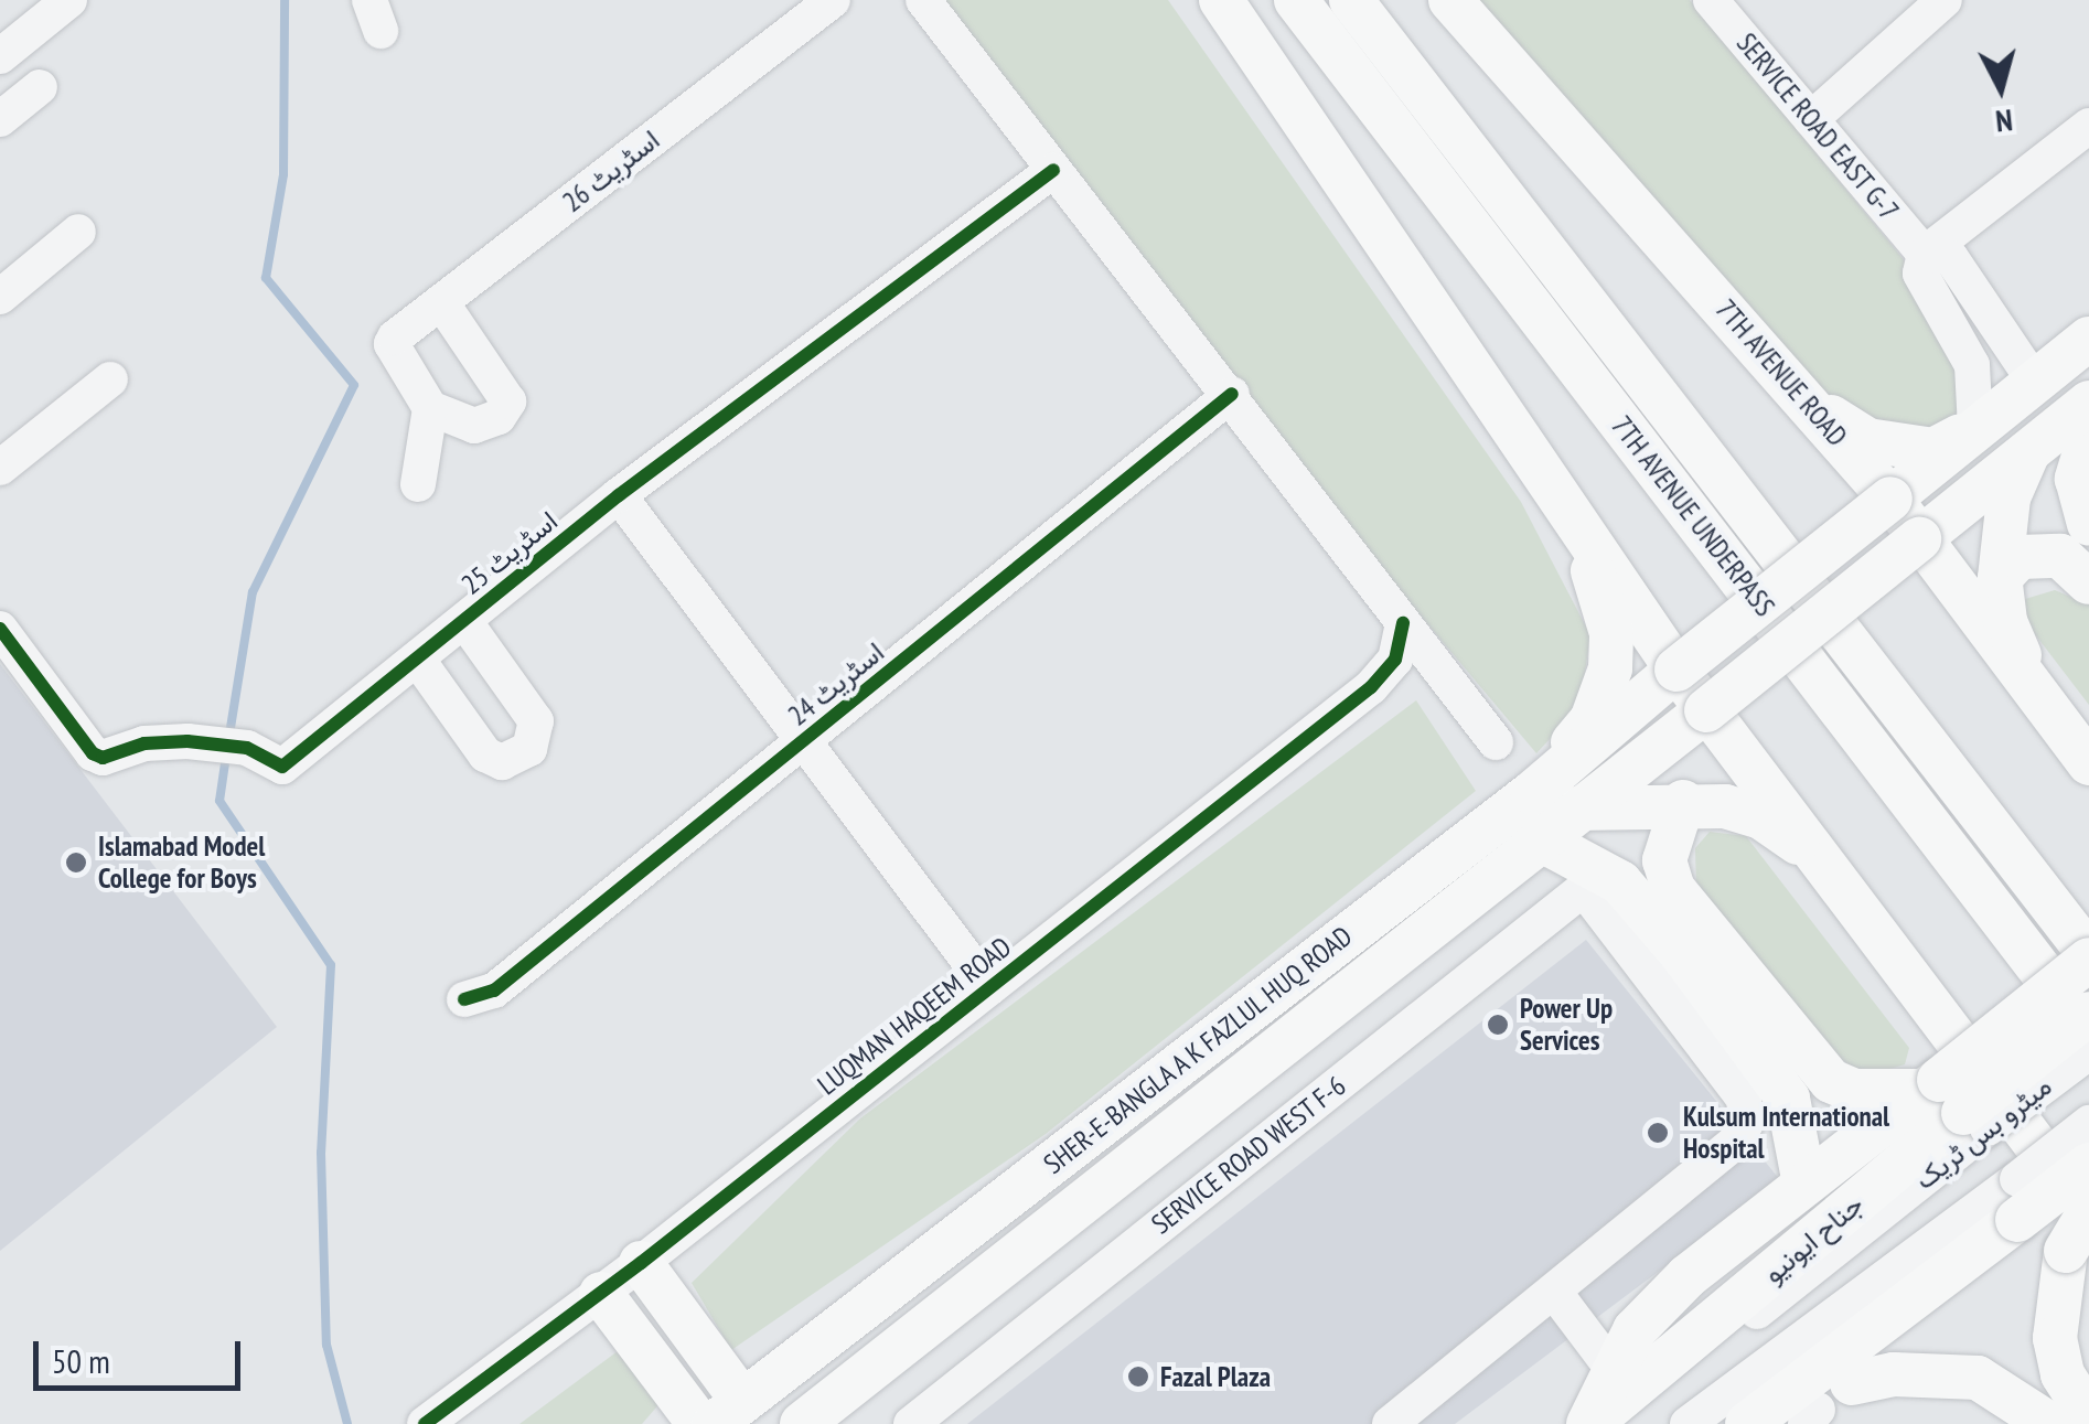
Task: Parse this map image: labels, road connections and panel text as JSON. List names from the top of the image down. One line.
{"streets":{"main road":["7TH AVENUE ROAD","7TH AVENUE UNDERPASS","SHER-E-BANGLA A K FAZLUL HUQ ROAD","جناح ایونیو"],"street":["SERVICE ROAD EAST G-7","اسٹریٹ 26","اسٹریٹ 25","اسٹریٹ 24","LUQMAN HAQEEM ROAD","میٹرو بس ٹریک","SERVICE ROAD WEST F-6"]},"crossings":[["7TH AVENUE ROAD","SHER-E-BANGLA A K FAZLUL HUQ ROAD"],["میٹرو بس ٹریک","جناح ایونیو"]],"places":["Islamabad Model College for Boys","Power Up Services","Kulsum International Hospital","Fazal Plaza"],"scale_bar":"50 m","north":"bottom"}
